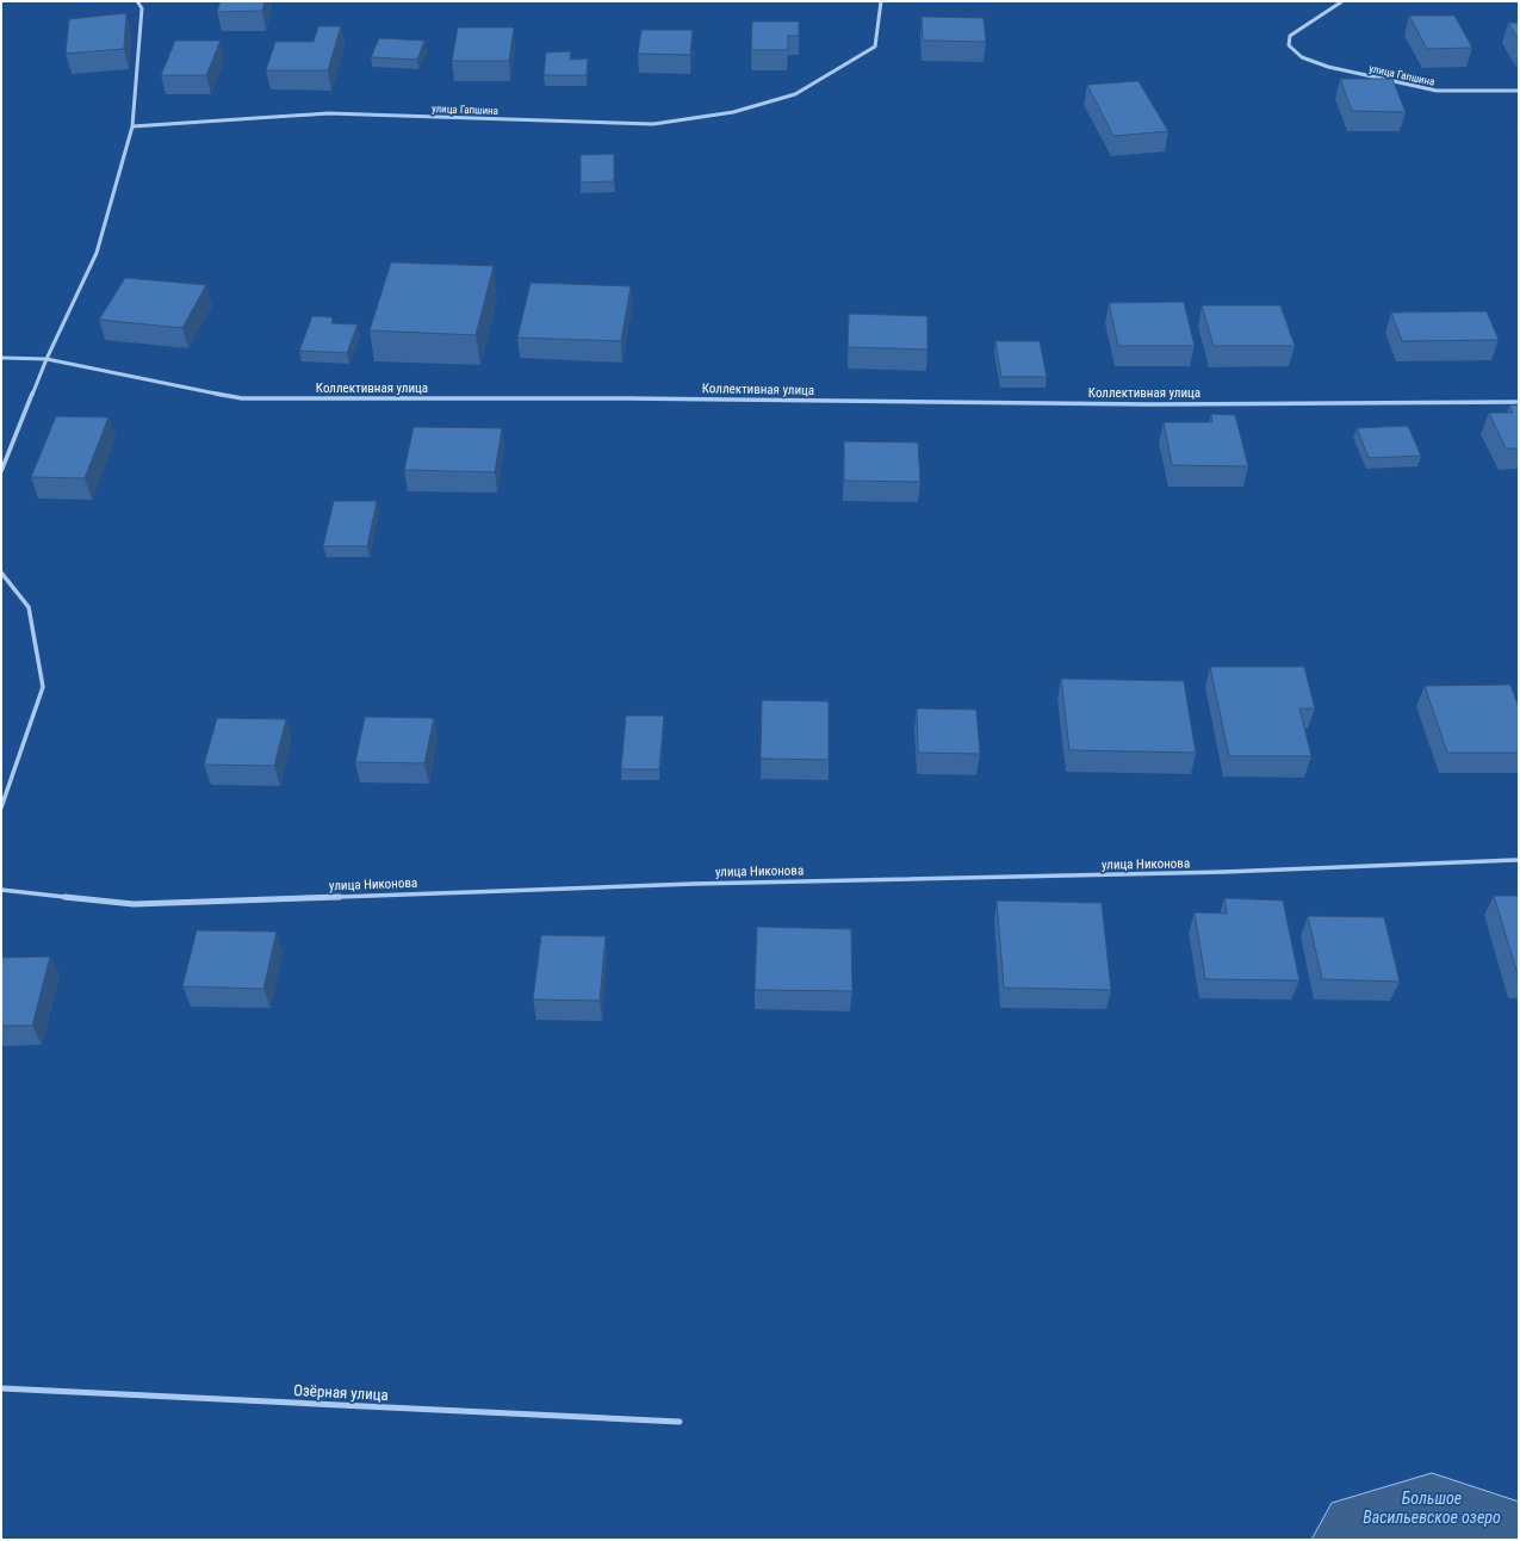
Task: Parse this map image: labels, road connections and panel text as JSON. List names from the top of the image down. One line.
{"streets":{"street":["улица Гапшина","Коллективная улица","улица Никонова","Озёрная улица"]},"water":["Большое Васильевское озеро"]}
